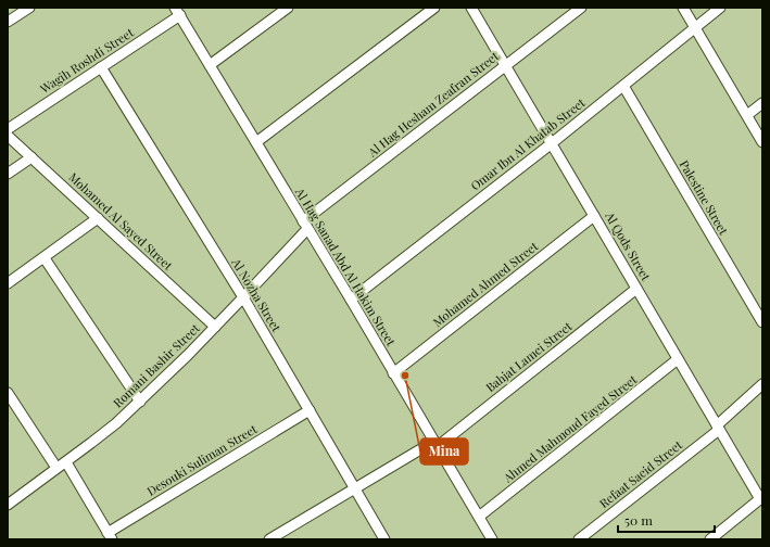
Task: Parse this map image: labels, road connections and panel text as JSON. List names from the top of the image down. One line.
{"streets":{"street":["Wagih Roshdi Street","Al Hag Hesham Zeafran Street","Omar Ibn Al Khatab Street","Palestine Street","Mohamed Al Sayed Street","Al Qods Street","Al Hag Sanad Abd Al Hakim Street","Mohamed Ahmed Street","Al Nozha Street","Bahjat Lamei Street","Romani Bashir Street","Ahmed Mahmoud Fayed Street","Desouki Suliman Street","Refaat Saeid Street"]},"crossings":[["Wagih Roshdi Street","Al Hag Sanad Abd Al Hakim Street"],["Wagih Roshdi Street","Al Nozha Street"],["Al Hag Hesham Zeafran Street","Al Qods Street"],["Al Hag Hesham Zeafran Street","Al Hag Sanad Abd Al Hakim Street"],["Al Hag Hesham Zeafran Street","Romani Bashir Street"],["Omar Ibn Al Khatab Street","Palestine Street"],["Omar Ibn Al Khatab Street","Al Qods Street"],["Omar Ibn Al Khatab Street","Al Hag Sanad Abd Al Hakim Street"],["Mohamed Al Sayed Street","Romani Bashir Street"],["Al Qods Street","Mohamed Ahmed Street"],["Al Qods Street","Bahjat Lamei Street"],["Al Qods Street","Ahmed Mahmoud Fayed Street"],["Al Qods Street","Refaat Saeid Street"],["Al Hag Sanad Abd Al Hakim Street","Mohamed Ahmed Street"],["Al Hag Sanad Abd Al Hakim Street","Bahjat Lamei Street"],["Al Hag Sanad Abd Al Hakim Street","Romani Bashir Street"],["Al Hag Sanad Abd Al Hakim Street","Ahmed Mahmoud Fayed Street"],["Al Nozha Street","Bahjat Lamei Street"],["Al Nozha Street","Romani Bashir Street"],["Al Nozha Street","Desouki Suliman Street"]],"places":["Mina"],"scale_bar":"50 m"}
